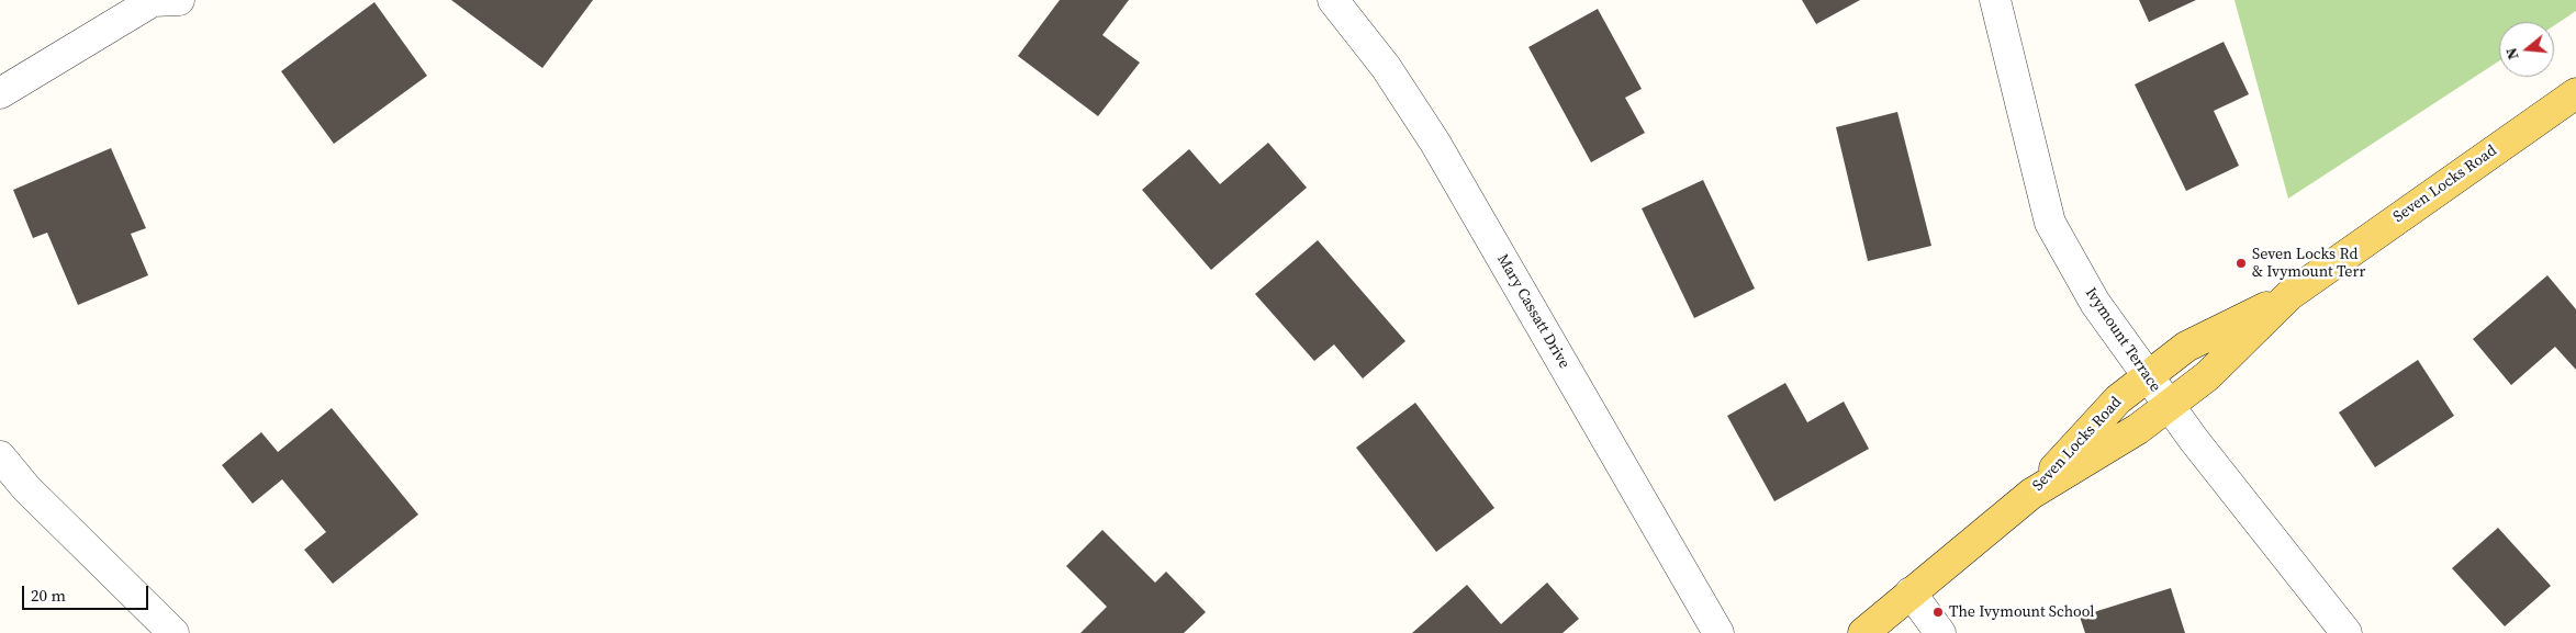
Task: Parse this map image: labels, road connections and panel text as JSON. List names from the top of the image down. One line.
{"streets":{"main road":["Seven Locks Road"],"street":["Mary Cassatt Drive","Ivymount Terrace"]},"crossings":[["Seven Locks Road","Ivymount Terrace"]],"places":["Seven Locks Rd & Ivymount Terr","The Ivymount School"],"scale_bar":"20 m","north":"left"}
